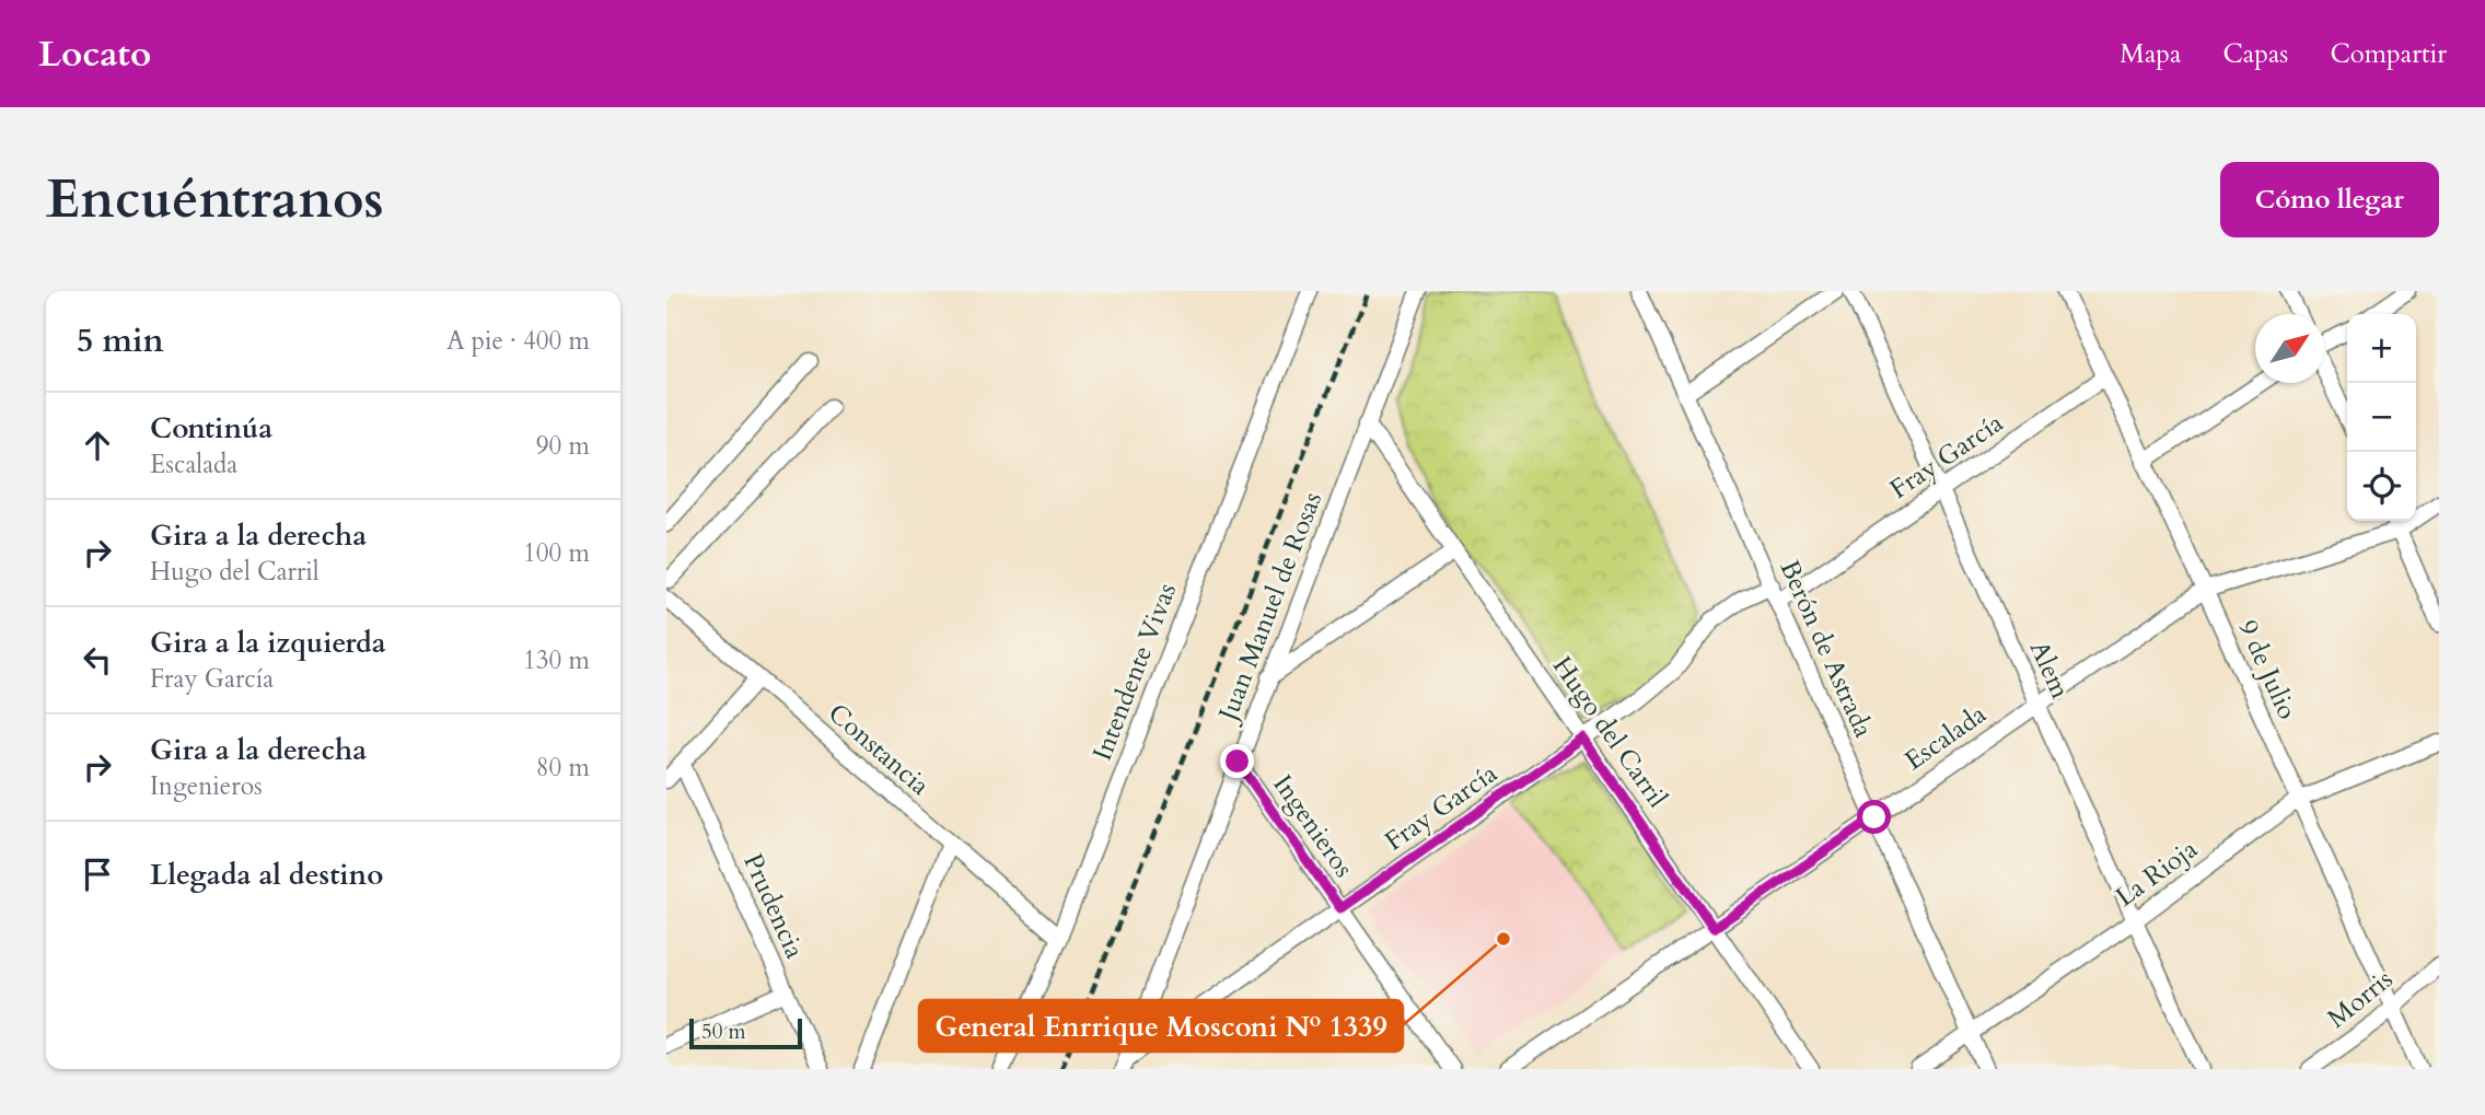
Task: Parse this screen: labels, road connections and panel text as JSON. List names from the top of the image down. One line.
{"streets":{"street":["Fray García","Juan Manuel de Rosas","Berón de Astrada","Alem","9 de Julio","Intendente Vivas","Hugo del Carril","Escalada","Constancia","Ingenieros","La Rioja","Prudencia","Morris"]},"crossings":[["Fray García","Juan Manuel de Rosas"],["Fray García","Berón de Astrada"],["Fray García","Alem"],["Fray García","9 de Julio"],["Fray García","Hugo del Carril"],["Fray García","Ingenieros"],["Juan Manuel de Rosas","Hugo del Carril"],["Juan Manuel de Rosas","Ingenieros"],["Berón de Astrada","Escalada"],["Berón de Astrada","La Rioja"],["Alem","Escalada"],["Alem","La Rioja"],["9 de Julio","Escalada"],["9 de Julio","La Rioja"],["9 de Julio","Morris"],["Intendente Vivas","Constancia"],["Hugo del Carril","Escalada"]],"places":["General Enrrique Mosconi Nº 1339"],"scale_bar":"50 m","north":"top right","page":{"header":"Locato","nav":["Mapa","Capas","Compartir"],"buttons":"Cómo llegar","title":"Encuéntranos","heading":["5 min","A pie · 400 m"],"map_buttons":["+","−"],"list":[["Continúa","Escalada","90 m"],["Gira a la derecha","Hugo del Carril","100 m"],["Gira a la izquierda","Fray García","130 m"],["Gira a la derecha","Ingenieros","80 m"],"Llegada al destino"],"scale":"50 m"}}
